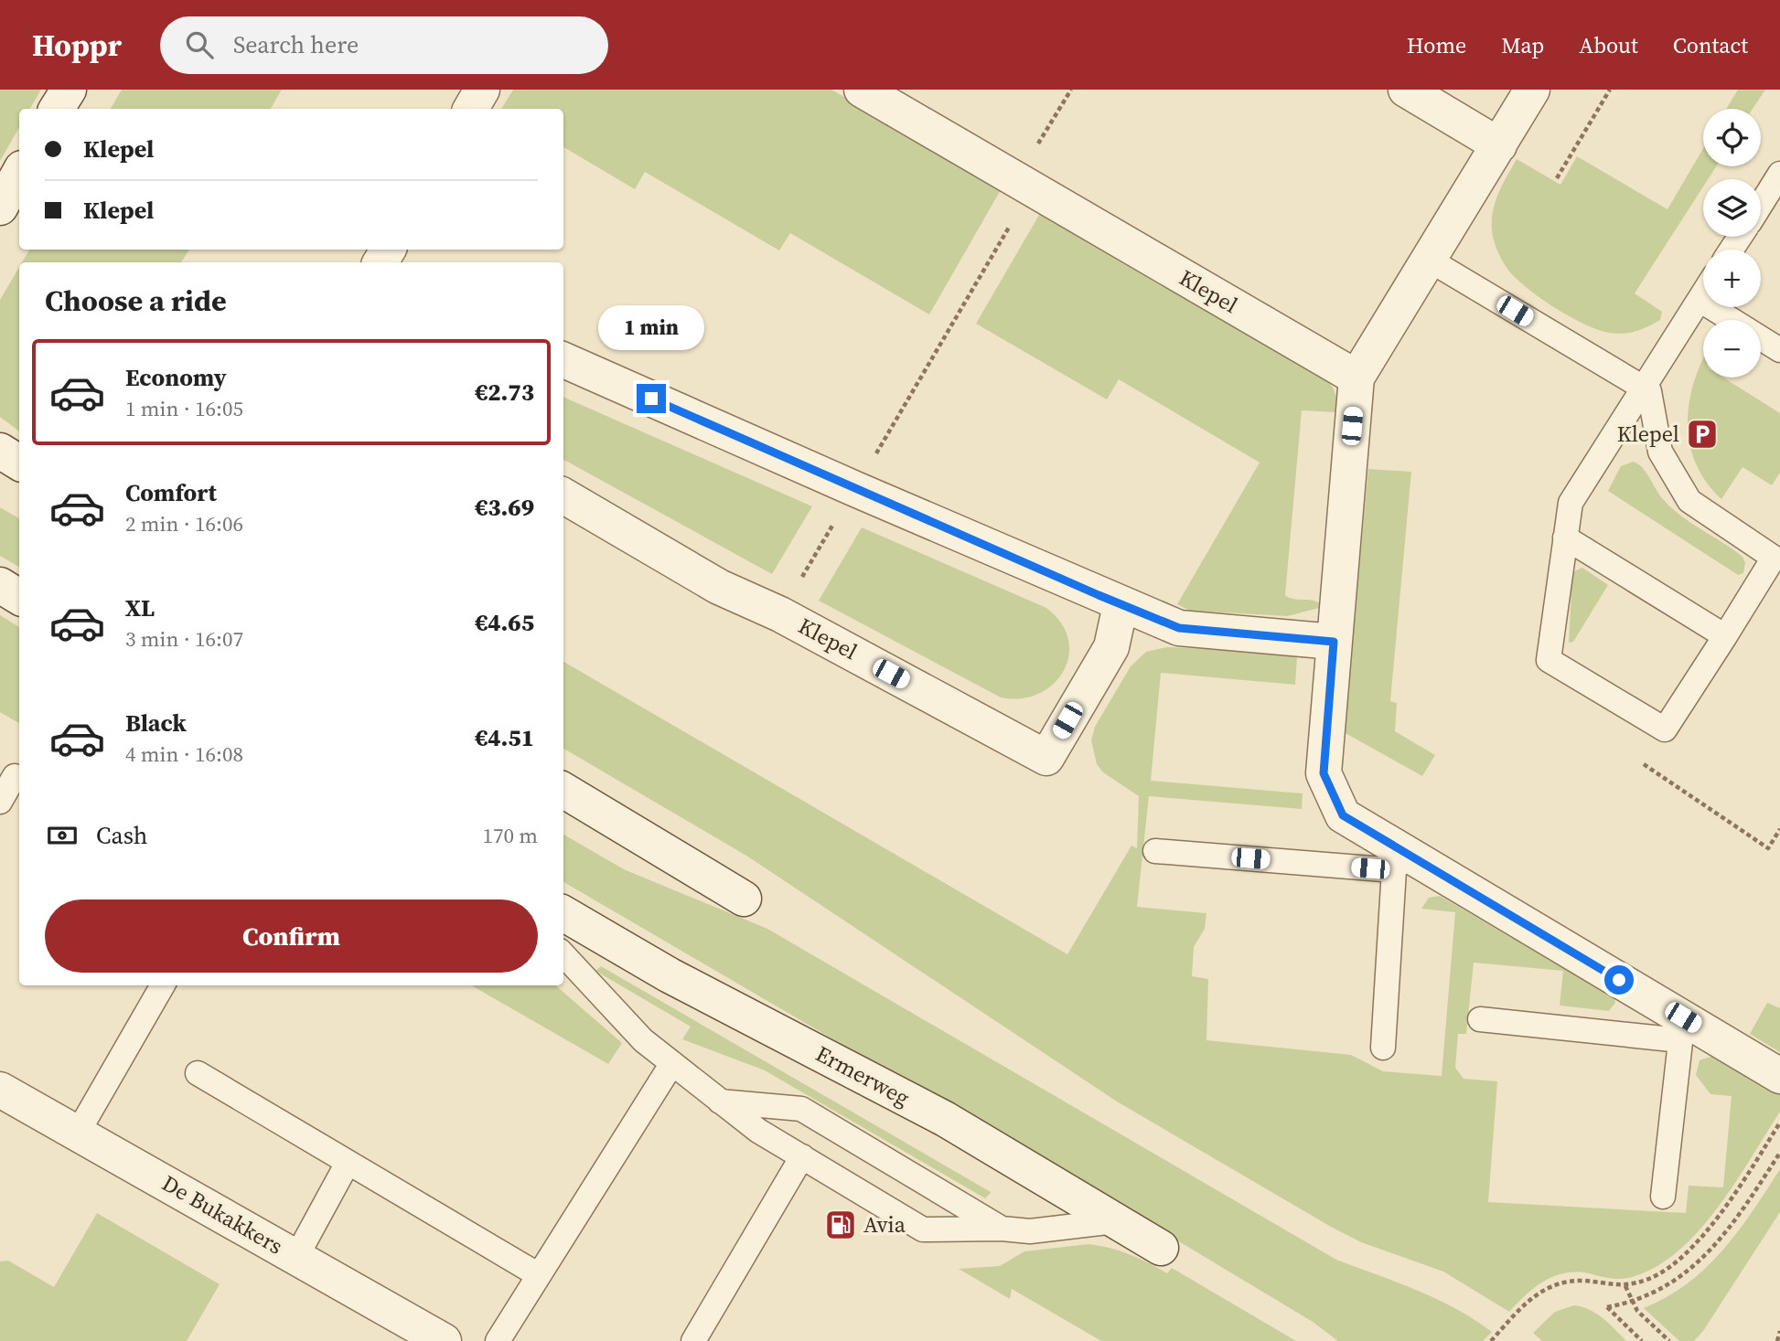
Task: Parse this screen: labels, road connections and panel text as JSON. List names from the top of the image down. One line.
{"streets":{"street":["Klepel","Ermerweg","De Bukakkers"]},"places":{"parking":["Klepel"],"fuel station":["Avia"]},"page":{"header":"Hoppr","search":"Search here","nav":["Home","Map","About","Contact"],"map_buttons":["+","−"],"banner":["Klepel","Klepel"],"heading":"Choose a ride","bubble":"1 min","list":[{"name":"Economy","note":"1 min · 16:05","value":"€2.73"},{"name":"Comfort","note":"2 min · 16:06","value":"€3.69"},{"name":"XL","note":"3 min · 16:07","value":"€4.65"},{"name":"Black","note":"4 min · 16:08","value":"€4.51"}],"pay":["Cash","170 m"],"buttons":"Confirm"}}
